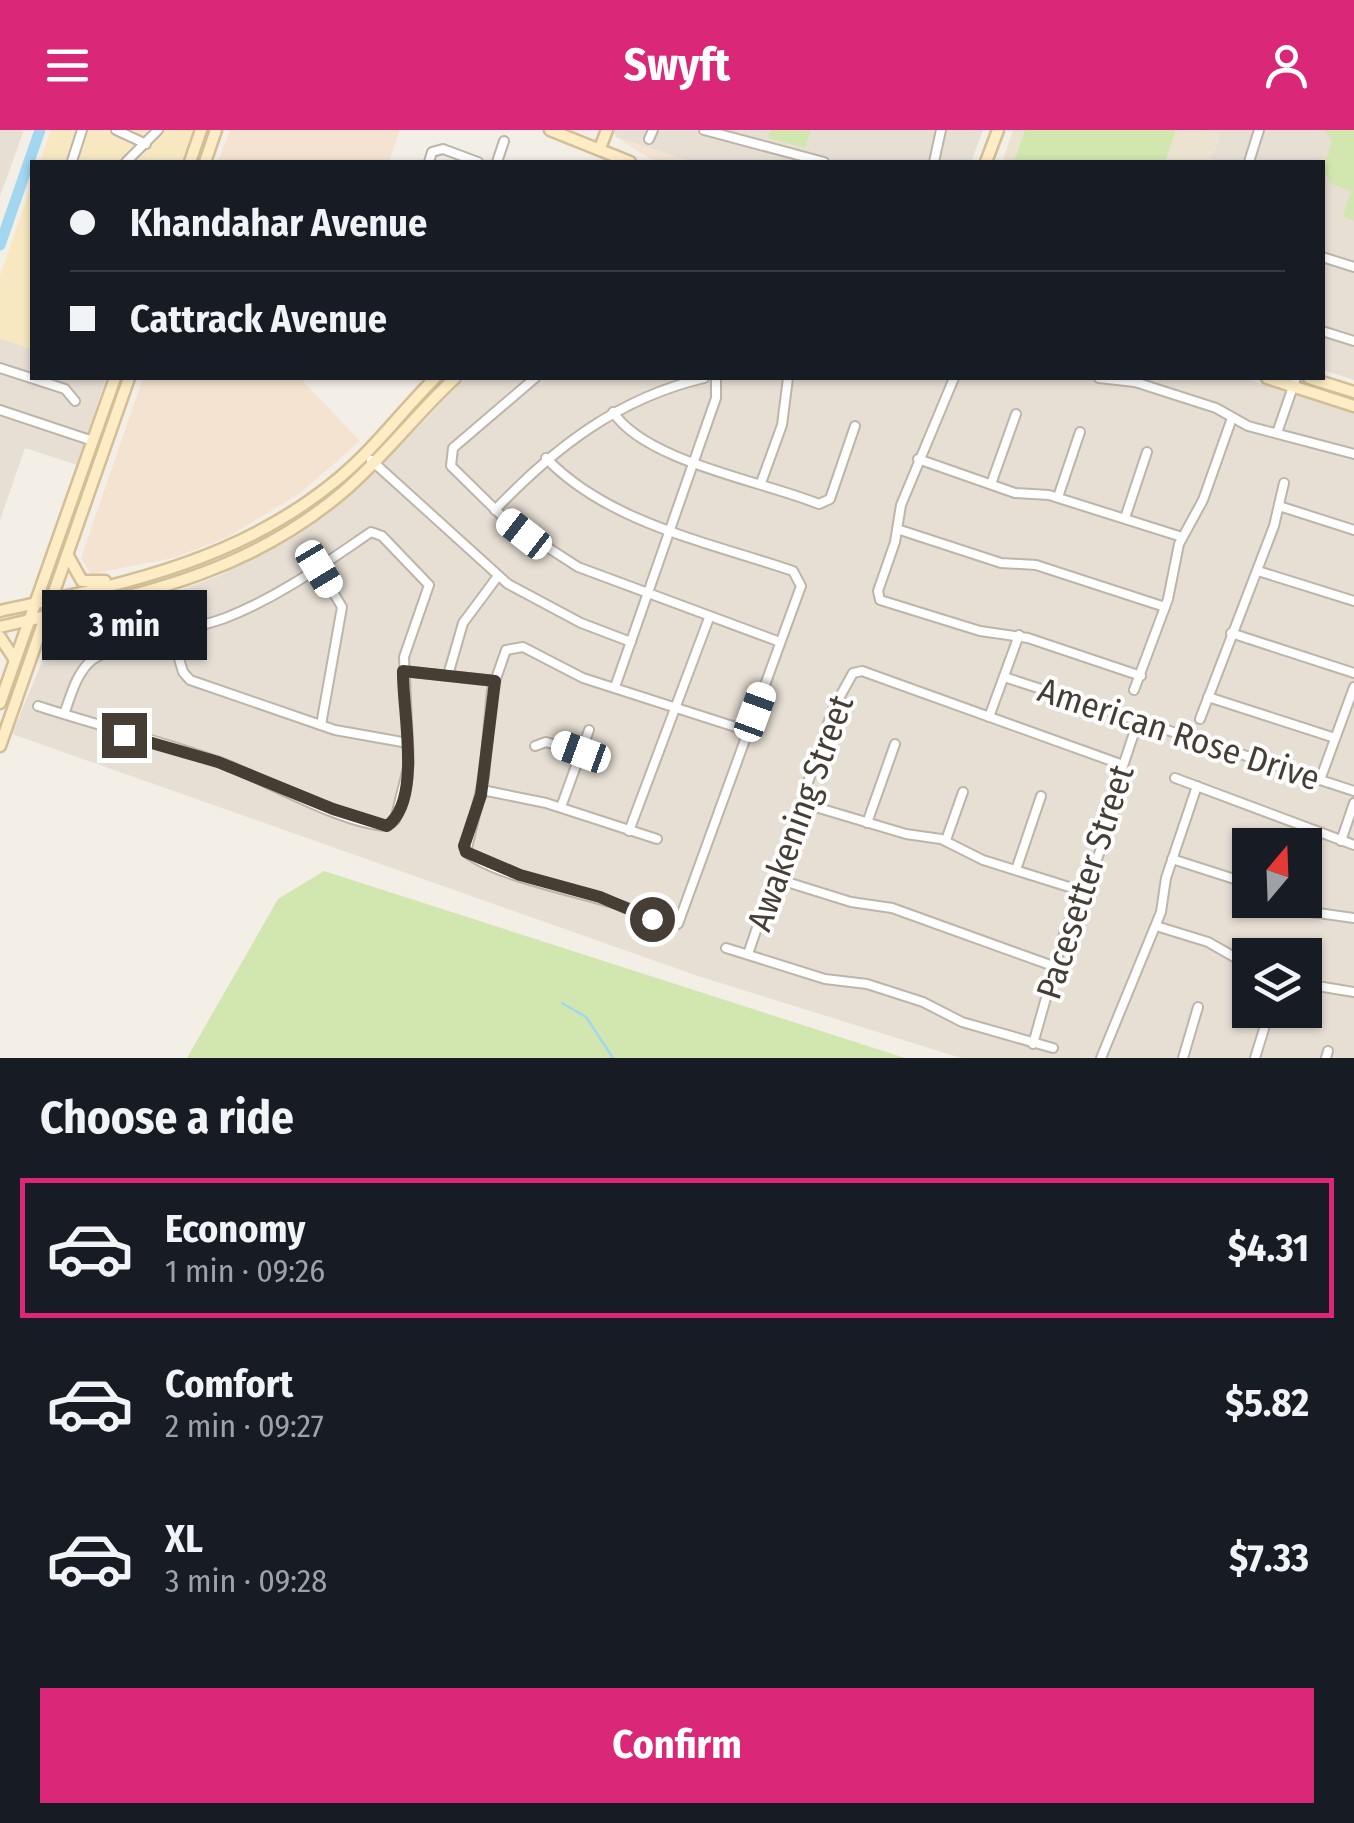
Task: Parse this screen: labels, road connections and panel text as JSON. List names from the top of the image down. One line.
{"streets":{"street":["American Rose Drive","Awakening Street","Pacesetter Street"]},"crossings":[["American Rose Drive","Pacesetter Street"]],"north":"top","page":{"header":"Swyft","banner":["Khandahar Avenue","Cattrack Avenue"],"bubble":"3 min","heading":"Choose a ride","list":[{"name":"Economy","note":"1 min · 09:26","value":"$4.31"},{"name":"Comfort","note":"2 min · 09:27","value":"$5.82"},{"name":"XL","note":"3 min · 09:28","value":"$7.33"}],"buttons":"Confirm"}}
